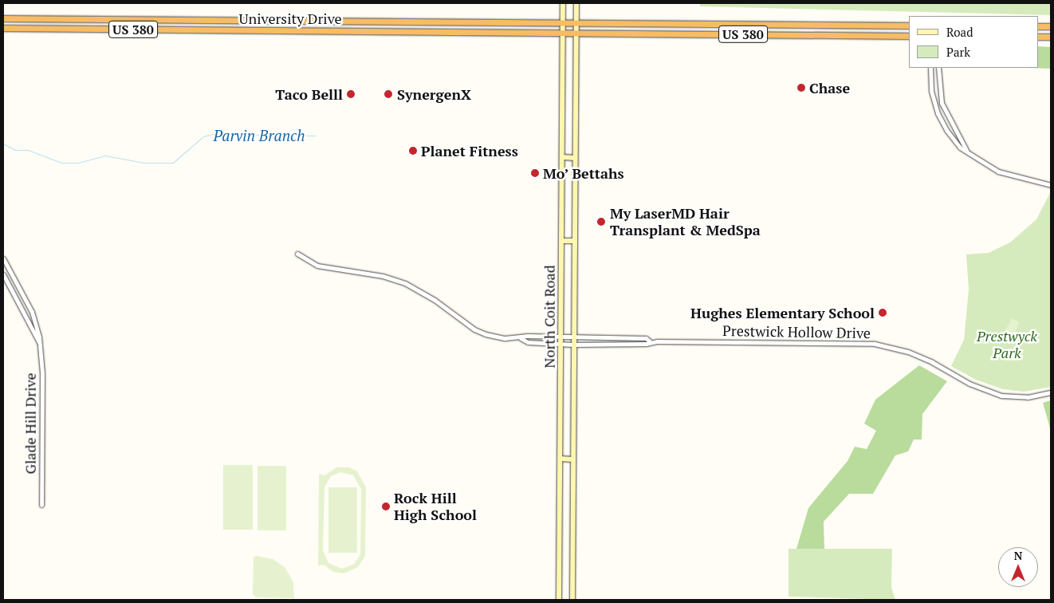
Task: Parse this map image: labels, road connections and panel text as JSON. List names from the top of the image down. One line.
{"streets":{"highway":["University Drive","US 380"],"main road":["North Coit Road"],"street":["Prestwick Hollow Drive","Glade Hill Drive"]},"crossings":[["University Drive","US 380"],["University Drive","North Coit Road"],["US 380","North Coit Road"],["North Coit Road","Prestwick Hollow Drive"]],"water":["Parvin Branch"],"parks":["Prestwyck Park"],"places":["Chase","Taco Belll","SynergenX","Planet Fitness","Mo’ Bettahs","My LaserMD Hair Transplant & MedSpa","Hughes Elementary School","Rock Hill High School"],"legend":["Road","Park"],"north":"top"}
